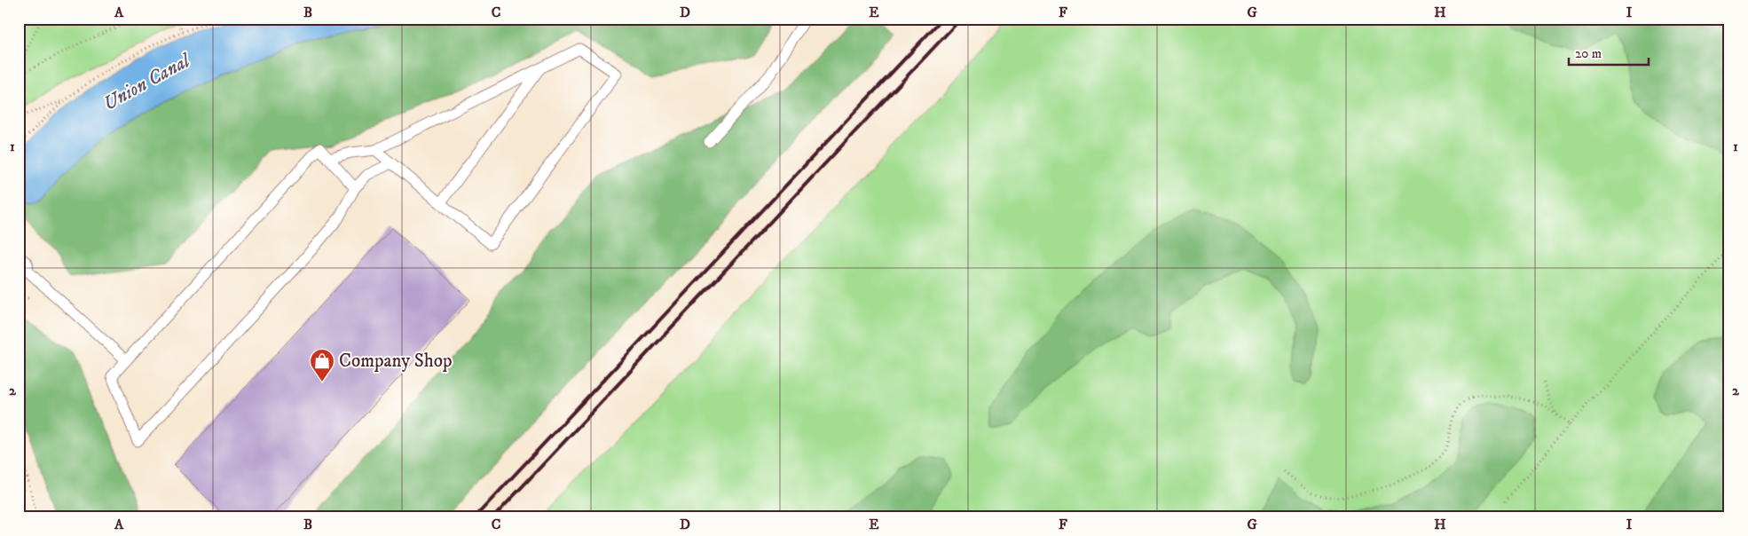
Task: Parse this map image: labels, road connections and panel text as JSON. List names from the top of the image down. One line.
{"water":["Union Canal"],"places":{"shop":["Company Shop"]},"scale_bar":"20 m","grid":{"columns":["A","B","C","D","E","F","G","H","I"],"rows":["1","2"]}}
